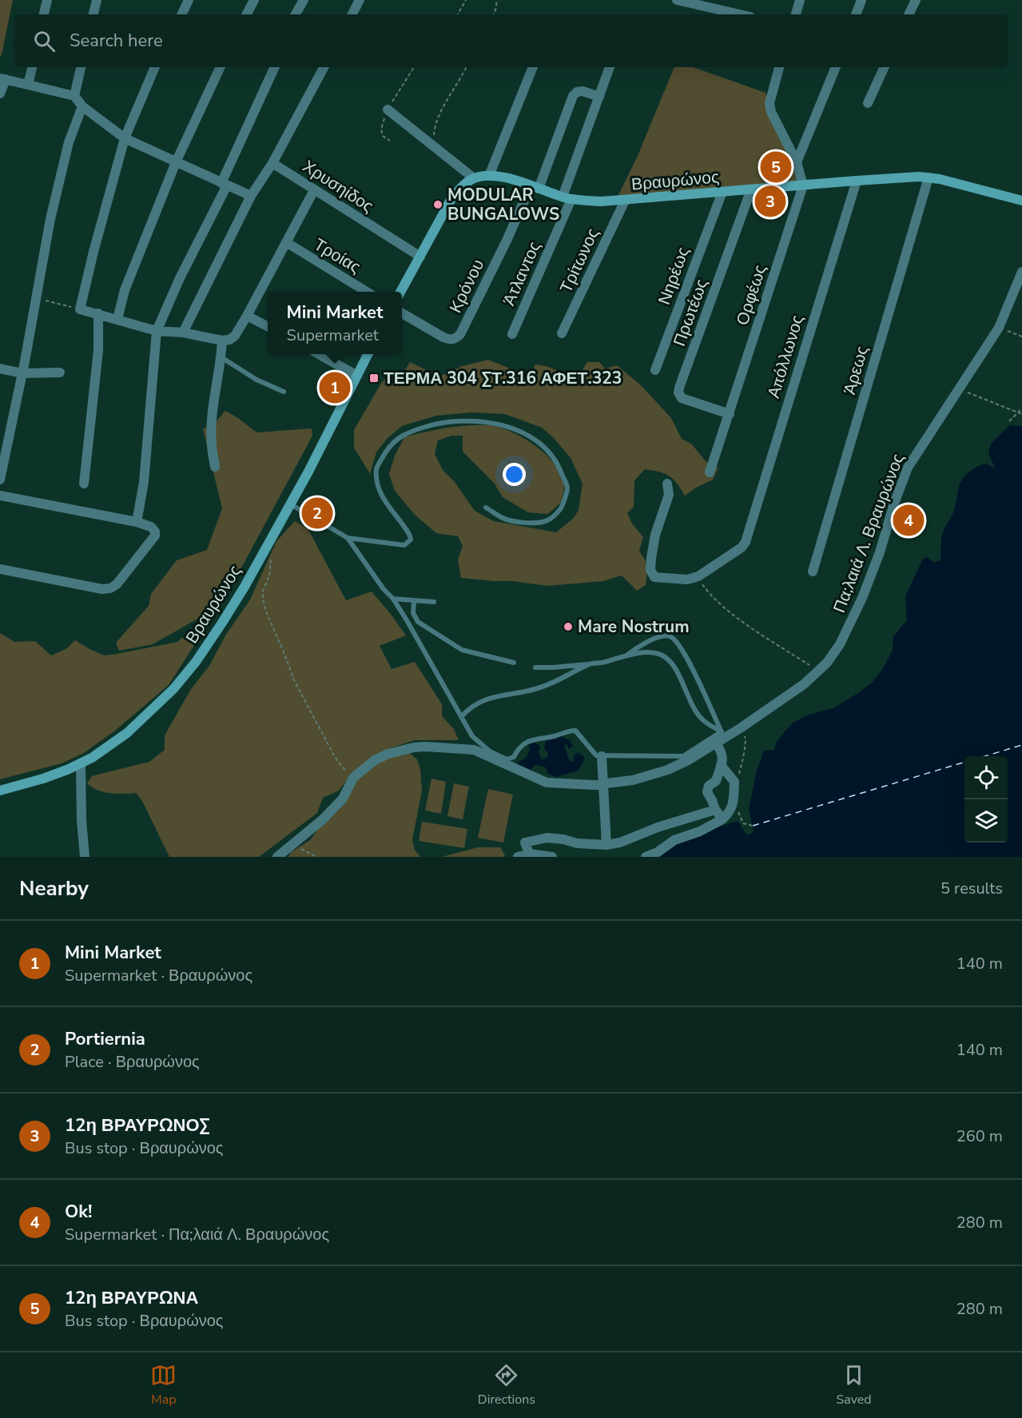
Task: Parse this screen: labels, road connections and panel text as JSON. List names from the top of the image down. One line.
{"streets":{"main road":["Βραυρώνος"],"street":["Χρυσηίδος","Τροίας","Τρίτωνος","Άτλαντος","Νηρέως","Κρόνου","Ορφέως","Πρωτέως","Απόλλωνος","Άρεως","Πα;λαιά Λ. Βραυρώνος"]},"crossings":[["Βραυρώνος","Τρίτωνος"],["Βραυρώνος","Άτλαντος"],["Βραυρώνος","Νηρέως"],["Βραυρώνος","Κρόνου"],["Βραυρώνος","Ορφέως"],["Βραυρώνος","Πρωτέως"],["Βραυρώνος","Απόλλωνος"],["Βραυρώνος","Άρεως"],["Ορφέως","Πρωτέως"]],"places":{"other":["MODULAR BUNGALOWS","Mare Nostrum"],"transit":["ΤΕΡΜΑ 304 ΣΤ.316 ΑΦΕΤ.323"]},"page":{"search":"Search here","pins":["5","3","1","2","4"],"popup":["Mini Market","Supermarket"],"heading":["Nearby","5 results"],"list":[{"mark":"1","name":"Mini Market","note":"Supermarket · Βραυρώνος","value":"140 m"},{"mark":"2","name":"Portiernia","note":"Place · Βραυρώνος","value":"140 m"},{"mark":"3","name":"12η ΒΡΑΥΡΩΝΟΣ","note":"Bus stop · Βραυρώνος","value":"260 m"},{"mark":"4","name":"Ok!","note":"Supermarket · Πα;λαιά Λ. Βραυρώνος","value":"280 m"},{"mark":"5","name":"12η ΒΡΑΥΡΩΝΑ","note":"Bus stop · Βραυρώνος","value":"280 m"}],"nav":["Map","Directions","Saved"]}}
